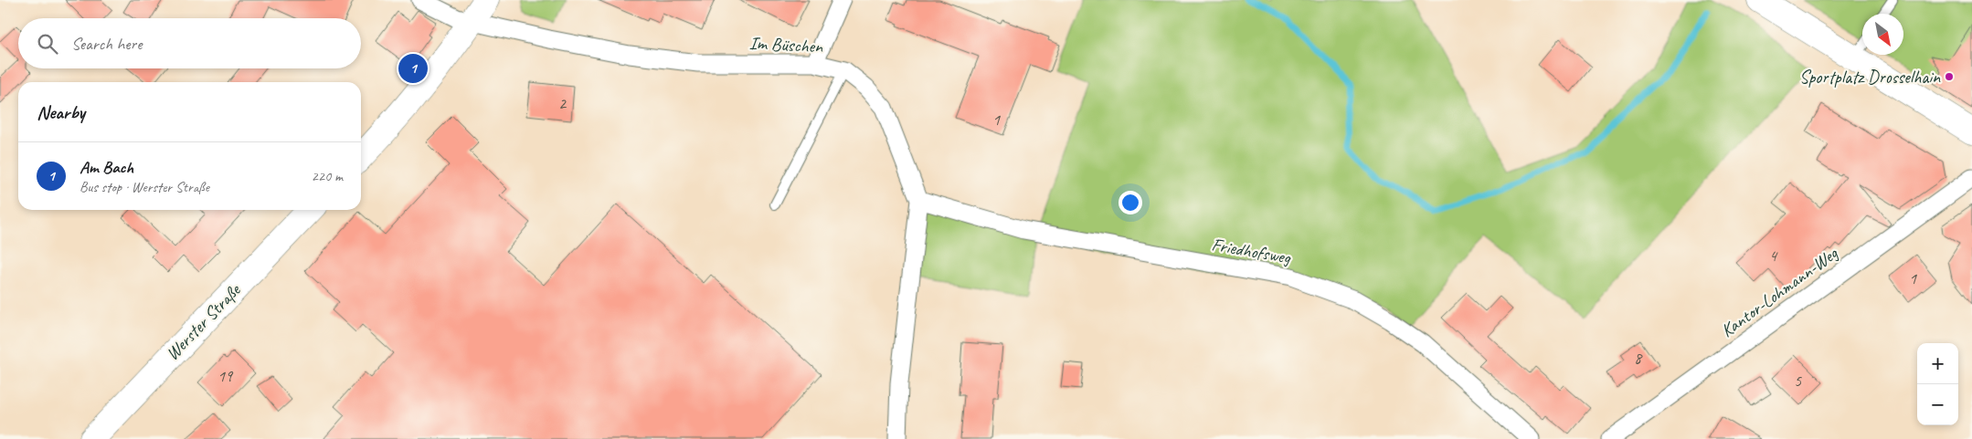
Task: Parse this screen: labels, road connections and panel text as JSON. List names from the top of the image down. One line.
{"streets":{"main road":["Werster Straße"],"street":["Im Büschen","Friedhofsweg","Kantor-Lohmann-Weg"]},"crossings":[["Im Büschen","Friedhofsweg"]],"places":["Sportplatz Drosselhain"],"house_numbers":["2","1","4","1","8","19","5"],"north":"bottom right","page":{"search":"Search here","pins":"1","heading":"Nearby","list":[{"mark":"1","name":"Am Bach","note":"Bus stop · Werster Straße","value":"220 m"}],"map_buttons":["+","−"]}}
